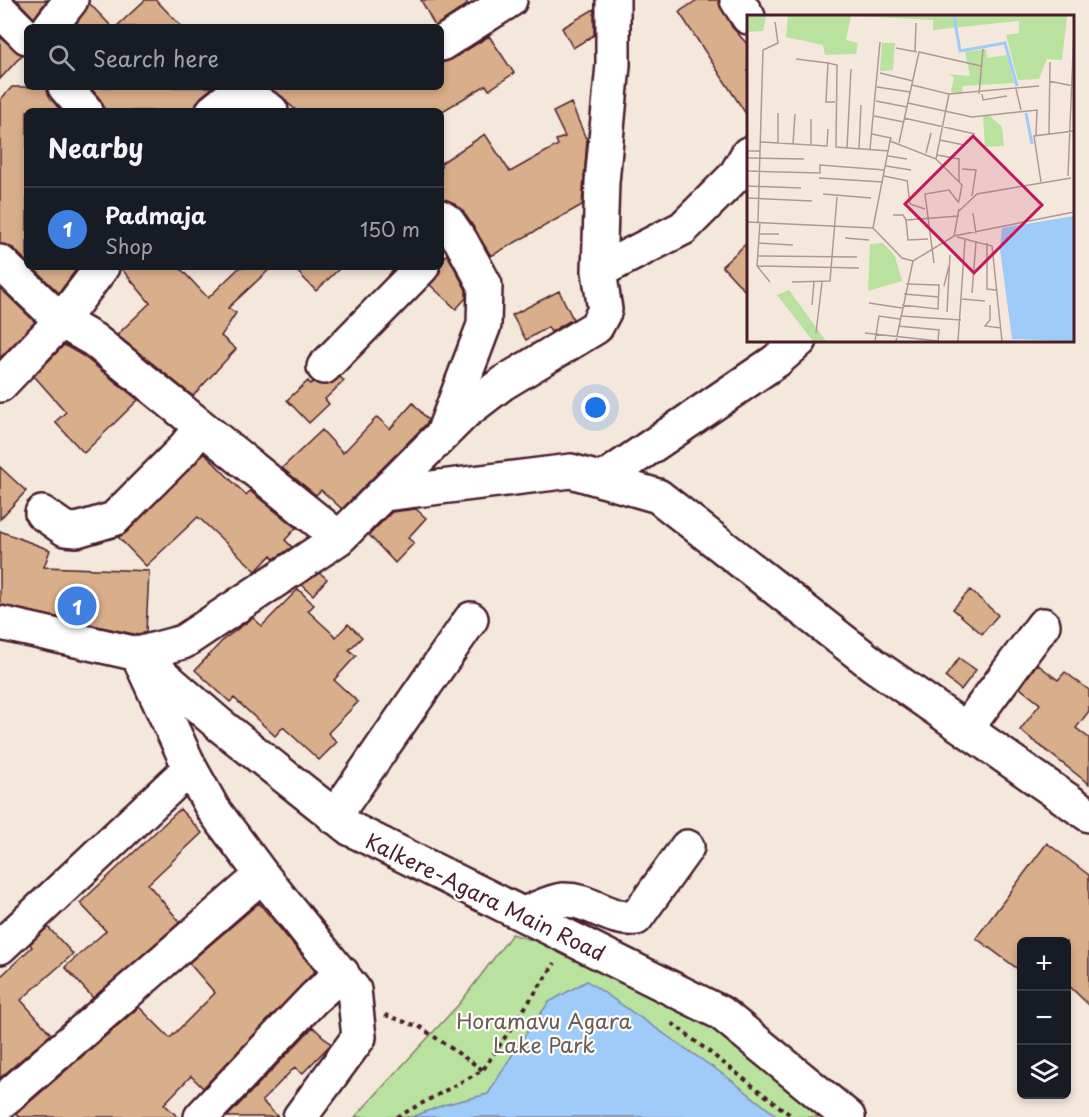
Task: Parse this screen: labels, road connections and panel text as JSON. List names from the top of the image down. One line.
{"streets":{"street":["Kalkere-Agara Main Road"]},"parks":["Horamavu Agara Lake Park"],"page":{"search":"Search here","heading":"Nearby","list":[{"mark":"1","name":"Padmaja","note":"Shop","value":"150 m"}],"pins":"1","map_buttons":["+","−"]}}
